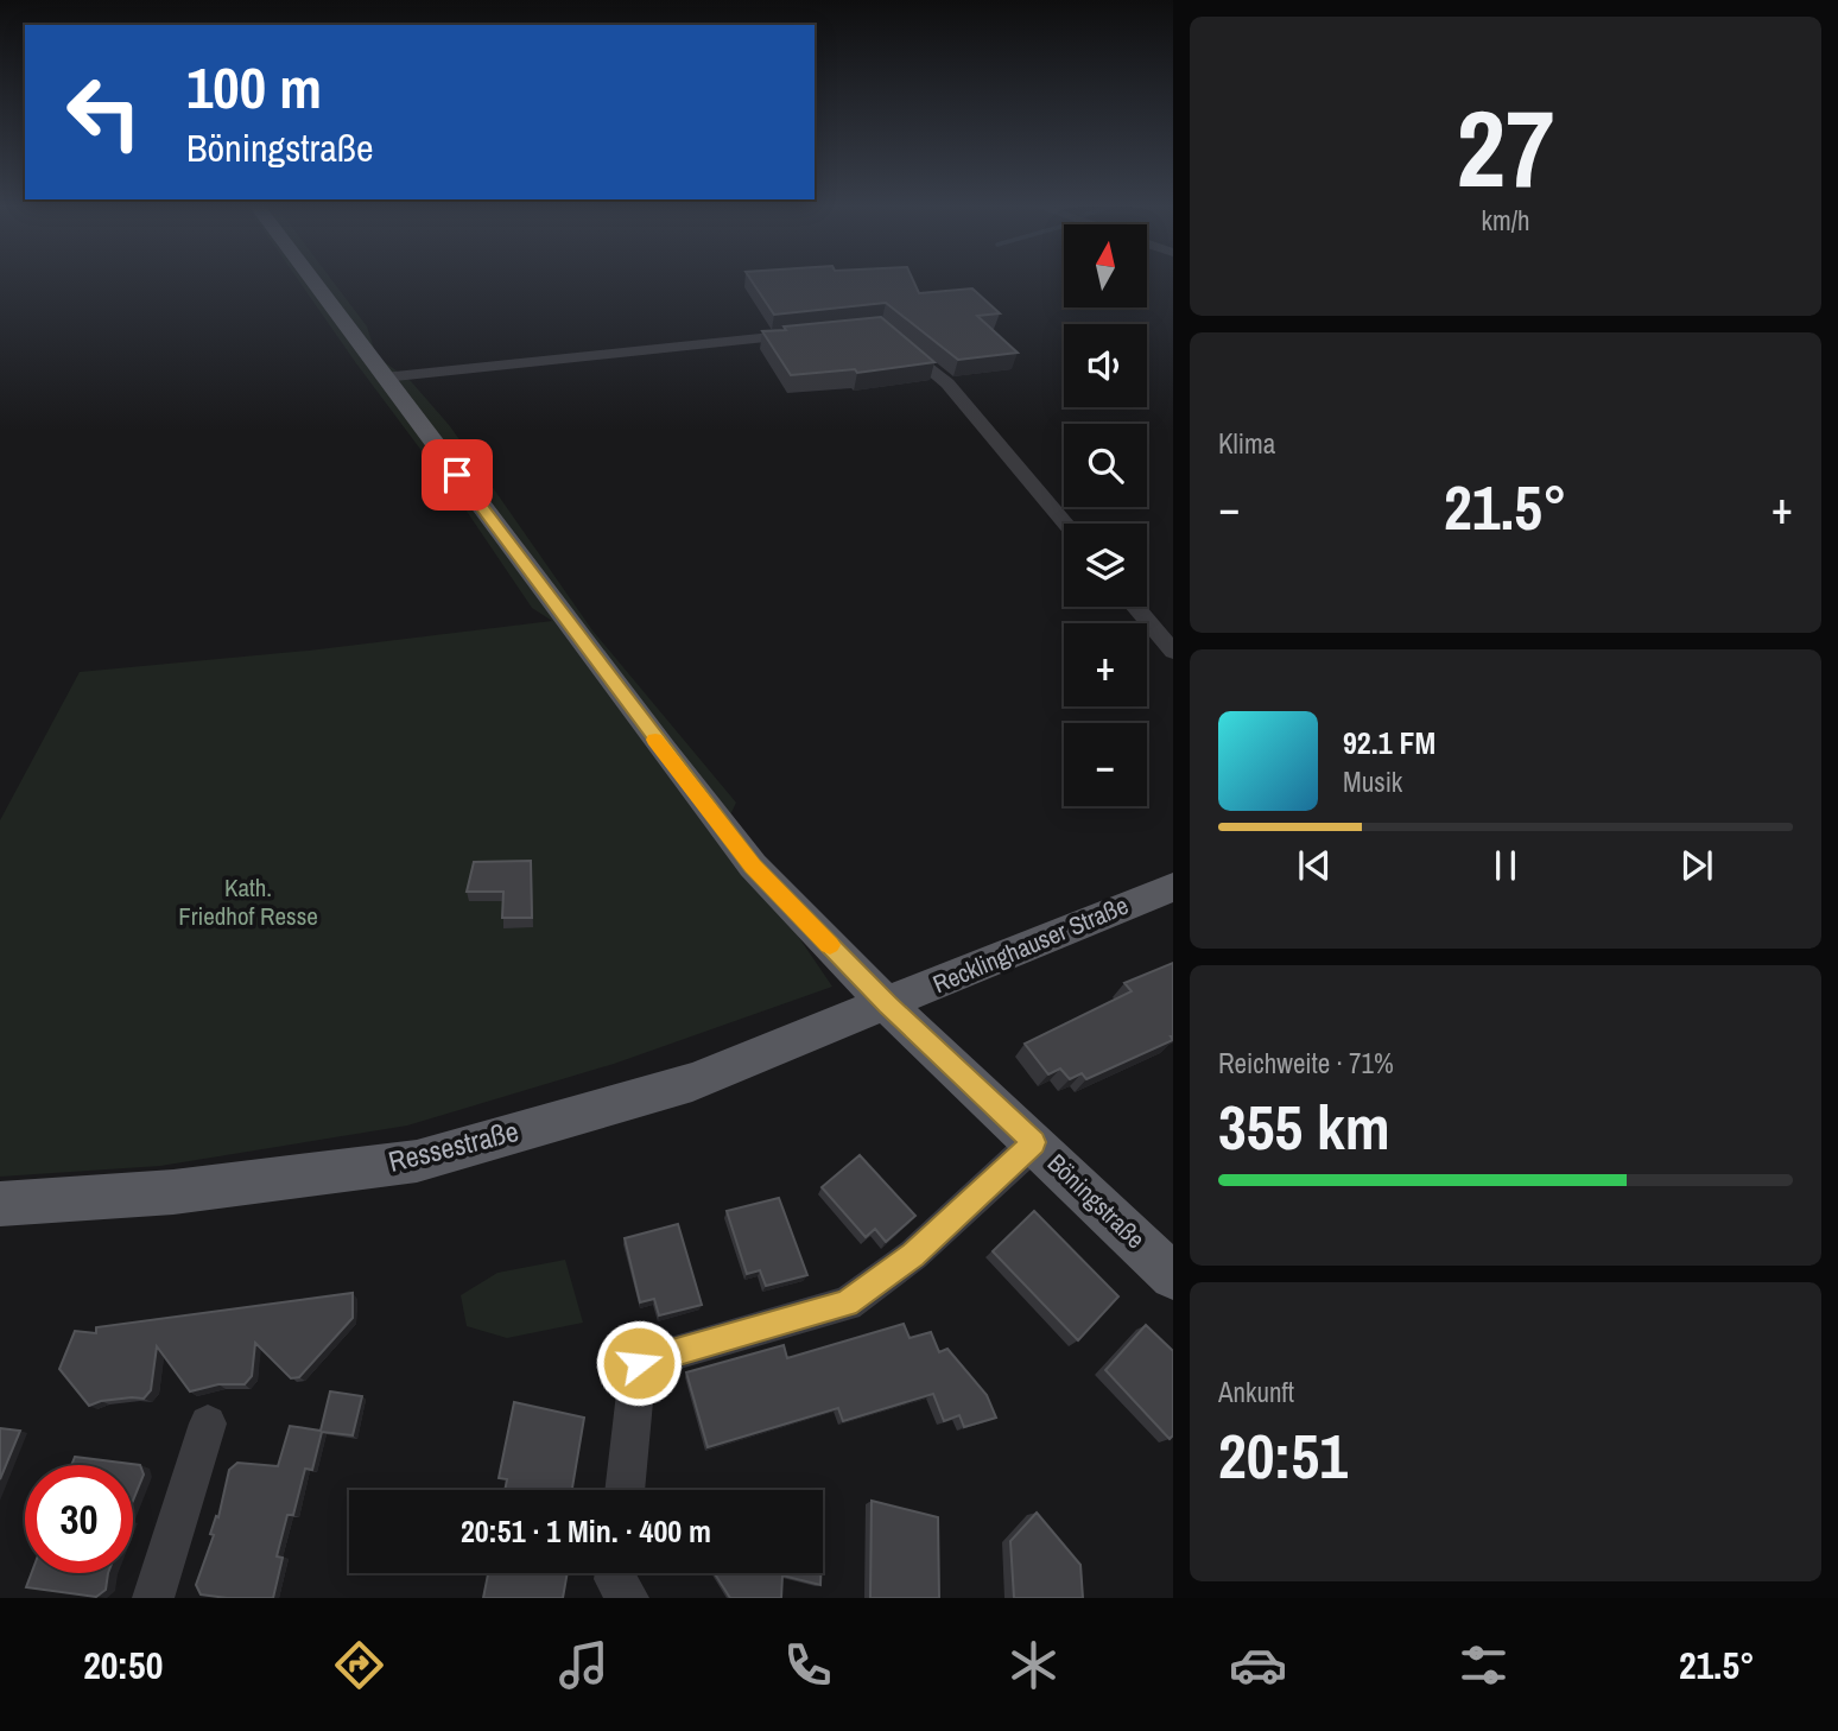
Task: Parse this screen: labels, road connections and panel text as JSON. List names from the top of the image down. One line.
{"streets":{"main road":["Recklinghauser Straße","Ressestraße","Böningstraße"]},"crossings":[["Recklinghauser Straße","Ressestraße"],["Recklinghauser Straße","Böningstraße"],["Ressestraße","Böningstraße"]],"parks":["Kath. Friedhof Resse"],"north":"top","page":{"tile":[["27","km/h"],"Klima",["Reichweite · 71%","355 km"],["Ankunft","20:51"]],"turn":["100 m","Böningstraße"],"map_buttons":["+","−"],"heat":["−","21.5°","+"],"song":["92.1 FM","Musik"],"limit":"30","trip":"20:51 · 1 Min. · 400 m","tabs":["20:50","21.5°"]}}
